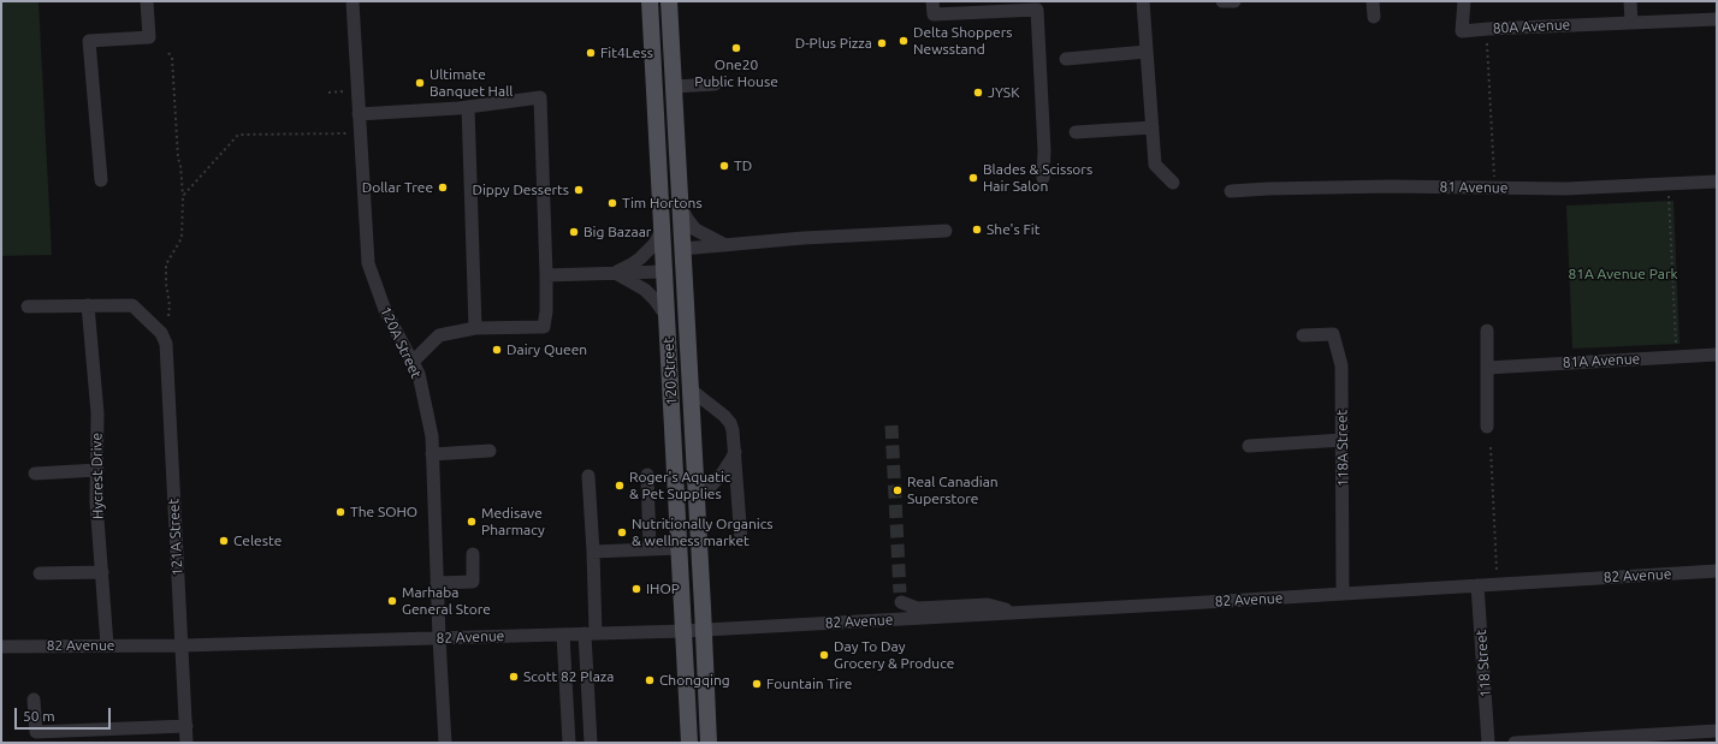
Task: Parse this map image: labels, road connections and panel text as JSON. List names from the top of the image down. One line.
{"streets":{"main road":["120 Street"],"street":["80A Avenue","81 Avenue","120A Street","81A Avenue","118A Street","Hycrest Drive","121A Street","82 Avenue","118 Street"]},"crossings":[["120A Street","82 Avenue"],["120 Street","82 Avenue"],["118A Street","82 Avenue"],["Hycrest Drive","121A Street"],["Hycrest Drive","82 Avenue"],["121A Street","82 Avenue"],["82 Avenue","118 Street"]],"parks":["81A Avenue Park"],"places":["Delta Shoppers Newsstand","D-Plus Pizza","One20 Public House","Fit4Less","Ultimate Banquet Hall","JYSK","TD","Blades & Scissors Hair Salon","Dollar Tree","Dippy Desserts","Tim Hortons","She's Fit","Big Bazaar","Dairy Queen","Roger's Aquatic & Pet Supplies","Real Canadian Superstore","The SOHO","Medisave Pharmacy","Nutritionally Organics & wellness market","Celeste","IHOP","Marhaba General Store","Day To Day Grocery & Produce","Scott 82 Plaza","Chongqing","Fountain Tire"],"scale_bar":"50 m"}
